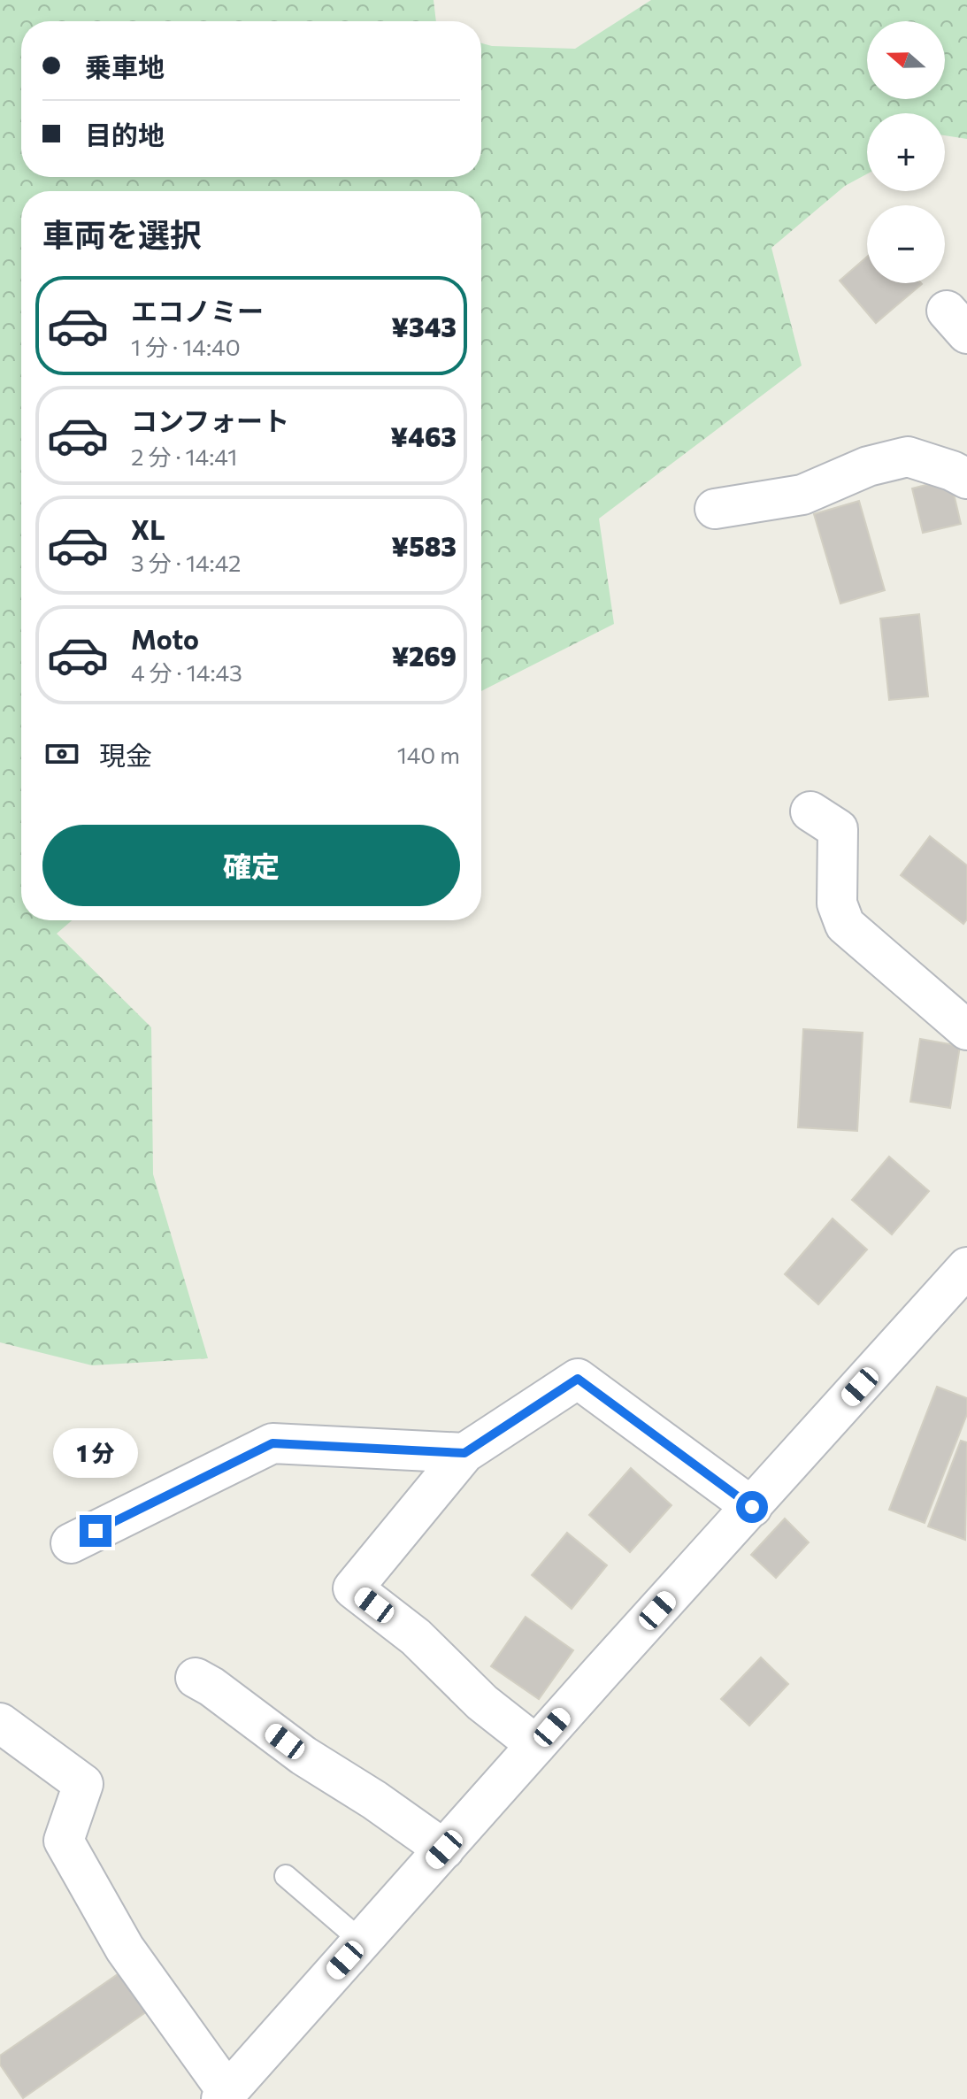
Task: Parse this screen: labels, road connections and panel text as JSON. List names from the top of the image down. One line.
{"north":"left","page":{"map_buttons":["+","−"],"banner":["乗車地","目的地"],"heading":"車両を選択","list":[{"name":"エコノミー","note":"1 分 · 14:40","value":"¥343"},{"name":"コンフォート","note":"2 分 · 14:41","value":"¥463"},{"name":"XL","note":"3 分 · 14:42","value":"¥583"},{"name":"Moto","note":"4 分 · 14:43","value":"¥269"}],"pay":["現金","140 m"],"buttons":"確定","bubble":"1 分"}}
